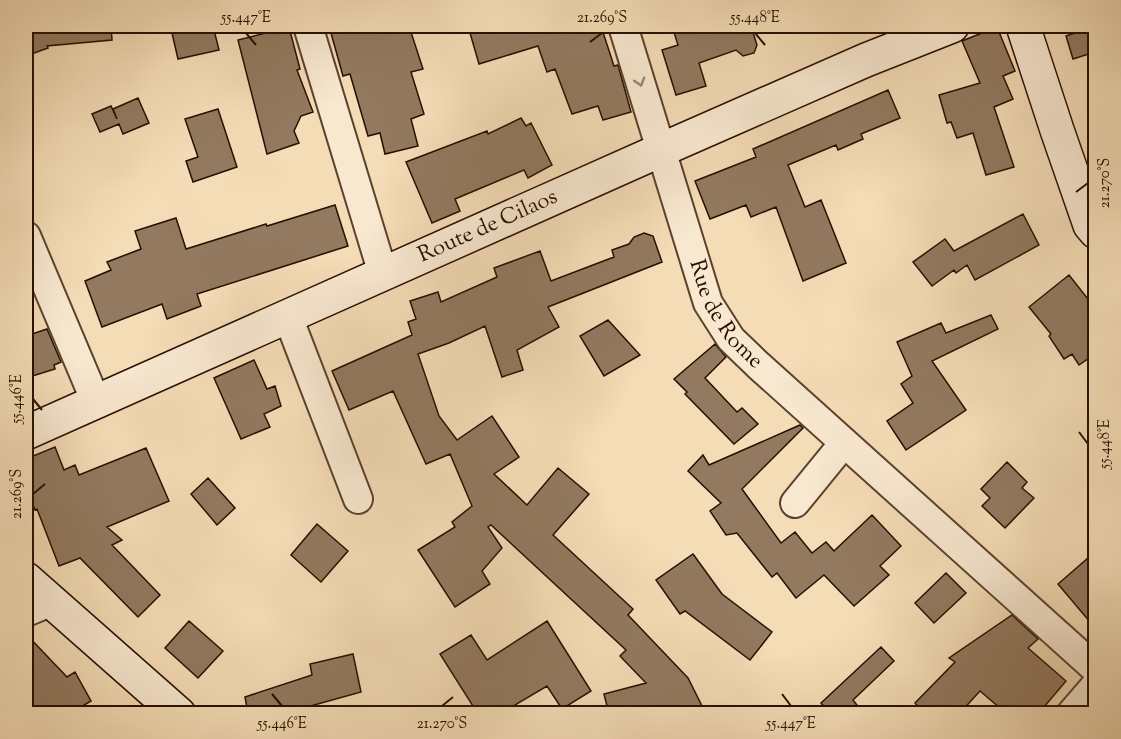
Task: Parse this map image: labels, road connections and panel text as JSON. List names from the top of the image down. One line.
{"streets":{"main road":["Route de Cilaos"],"street":["Rue de Rome"]},"crossings":[["Route de Cilaos","Rue de Rome"]],"coordinates":["55.447°E","21.269°S","55.448°E","21.270°S","55.446°E"]}
